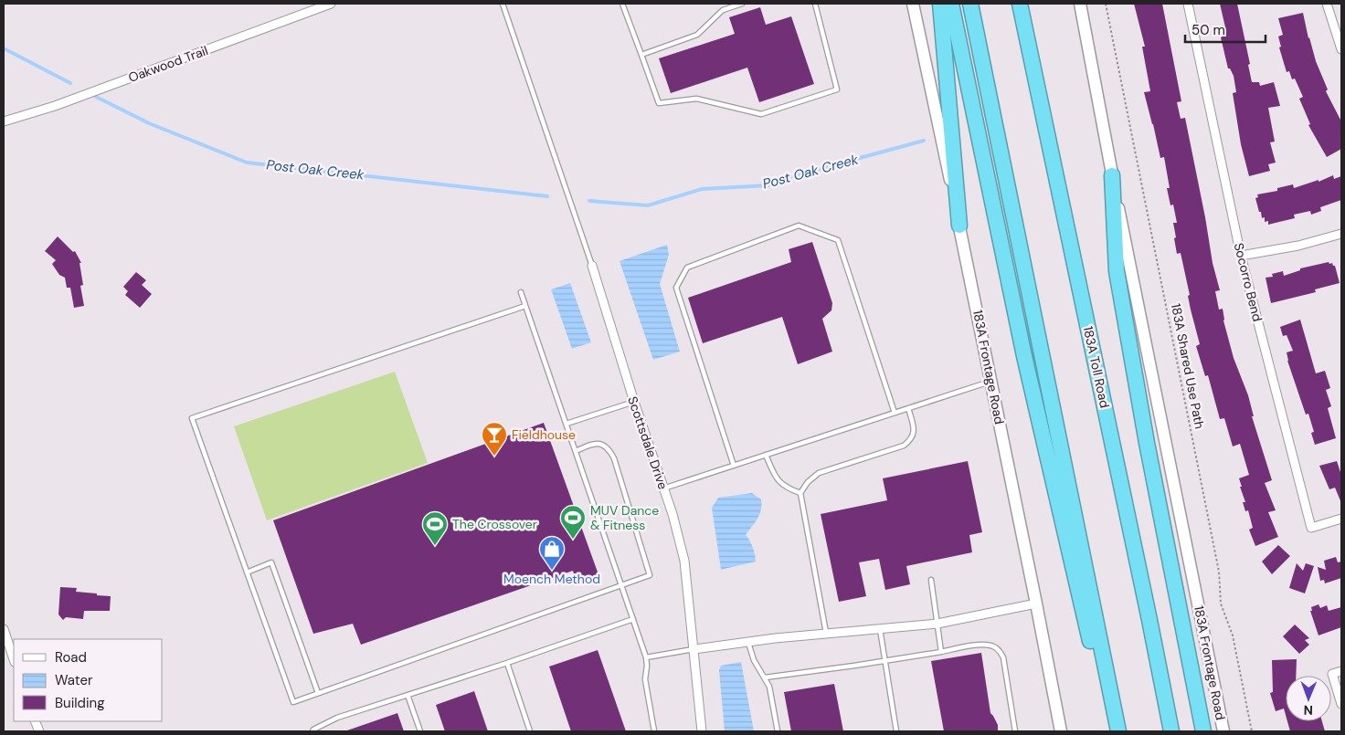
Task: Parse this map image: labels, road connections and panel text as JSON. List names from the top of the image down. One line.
{"streets":{"highway":["183A Toll Road"],"main road":["183A Frontage Road"],"street":["Oakwood Trail","Socorro Bend","Scottsdale Drive"],"path":["183A Shared Use Path"]},"water":["Post Oak Creek"],"places":{"bar":["Fieldhouse"],"sports":["MUV Dance & Fitness","The Crossover"],"shop":["Moench Method"]},"legend":["Road","Water","Building"],"scale_bar":"50 m","north":"bottom"}
